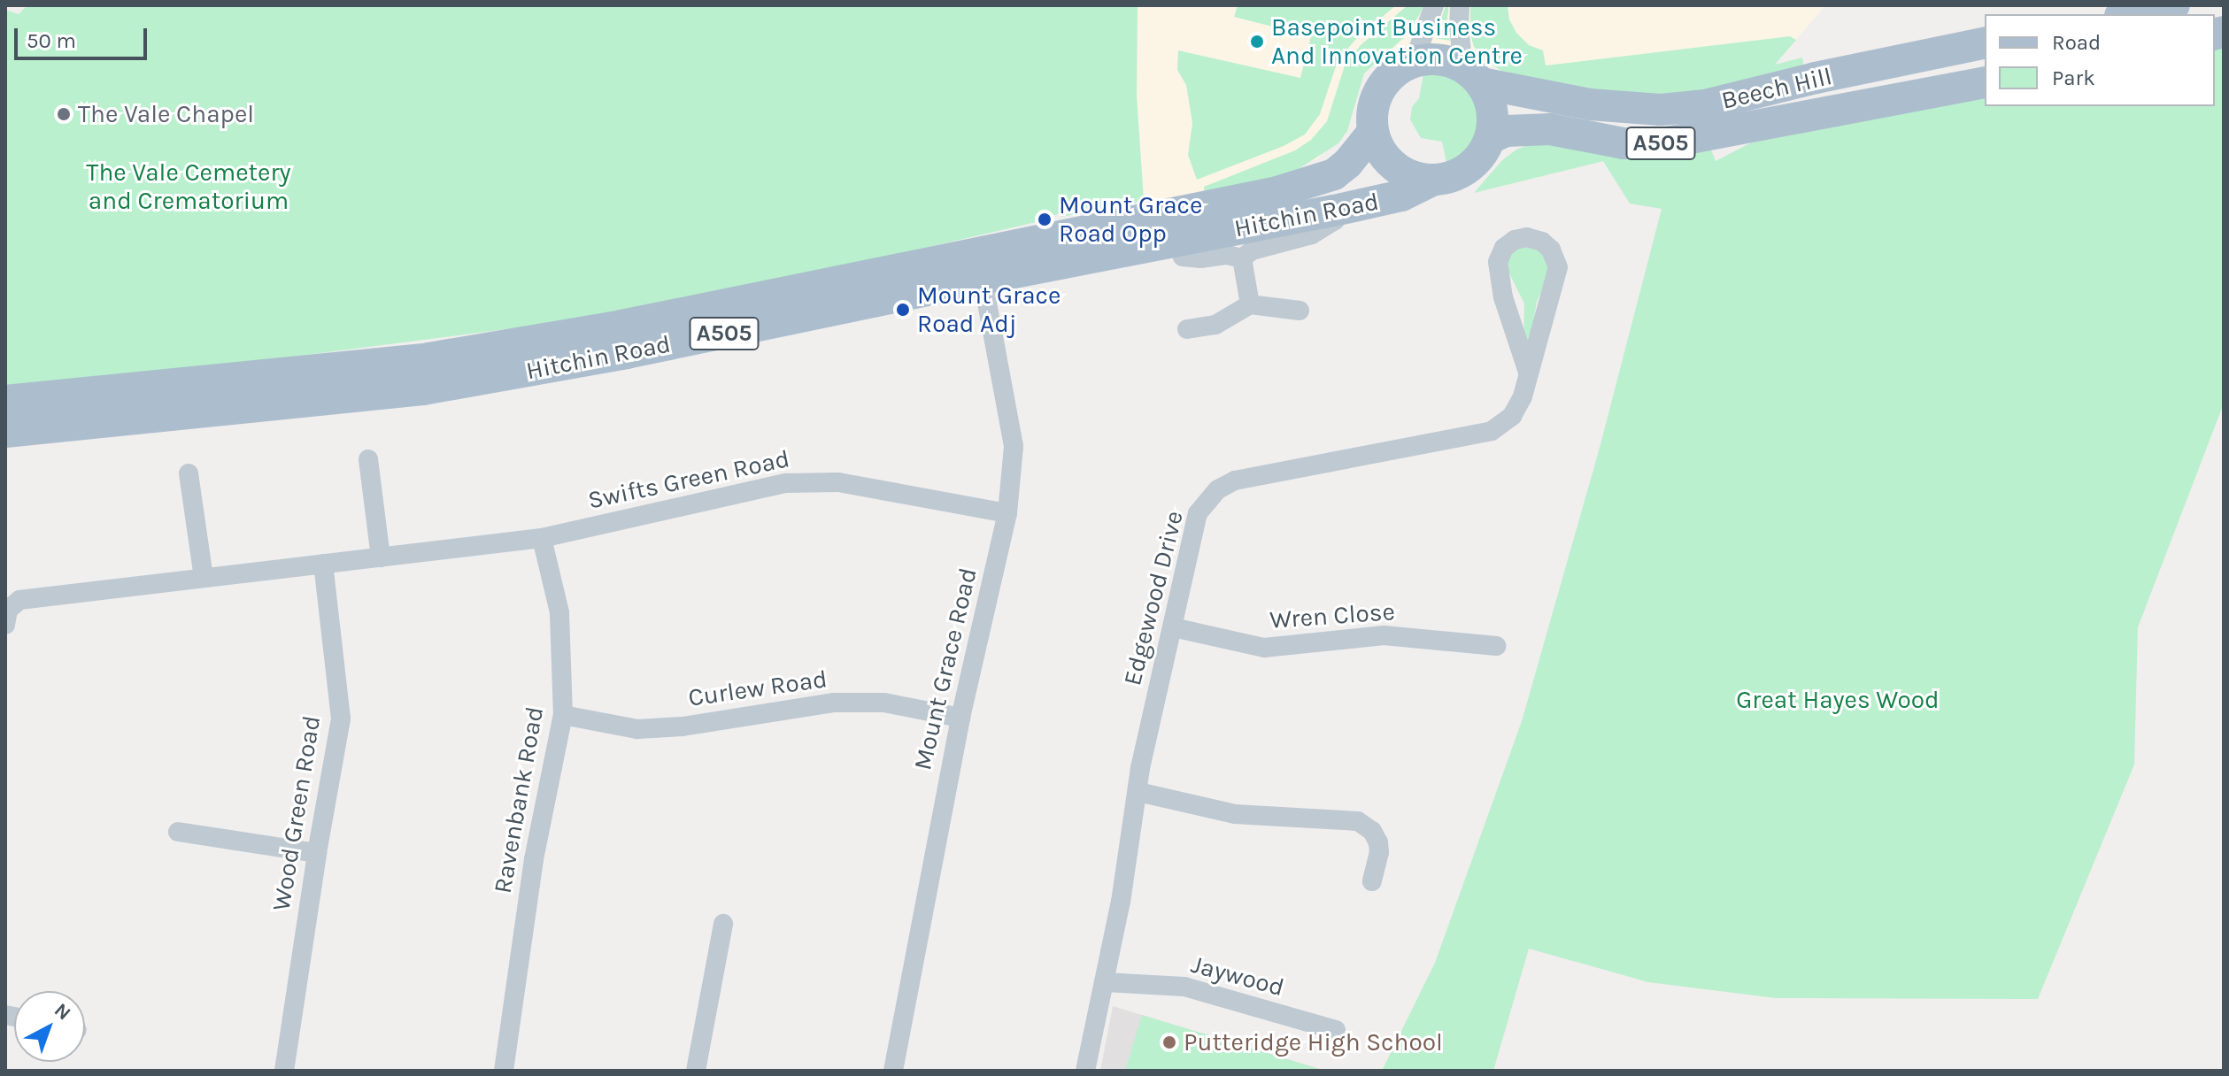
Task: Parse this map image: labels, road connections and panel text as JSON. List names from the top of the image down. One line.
{"streets":{"main road":["Beech Hill","A505","Hitchin Road"],"street":["Swifts Green Road","Edgewood Drive","Wren Close","Mount Grace Road","Curlew Road","Ravenbank Road","Wood Green Road","Jaywood"]},"crossings":[["Beech Hill","A505"],["Beech Hill","Hitchin Road"],["A505","Hitchin Road"],["Hitchin Road","Mount Grace Road"],["Swifts Green Road","Mount Grace Road"],["Swifts Green Road","Ravenbank Road"],["Swifts Green Road","Wood Green Road"],["Edgewood Drive","Wren Close"],["Edgewood Drive","Jaywood"],["Mount Grace Road","Curlew Road"],["Curlew Road","Ravenbank Road"]],"parks":["The Vale Cemetery and Crematorium","Great Hayes Wood"],"places":["Basepoint Business And Innovation Centre","The Vale Chapel","Mount Grace Road Opp","Mount Grace Road Adj","Putteridge High School"],"legend":["Road","Park"],"scale_bar":"50 m","north":"top right"}
